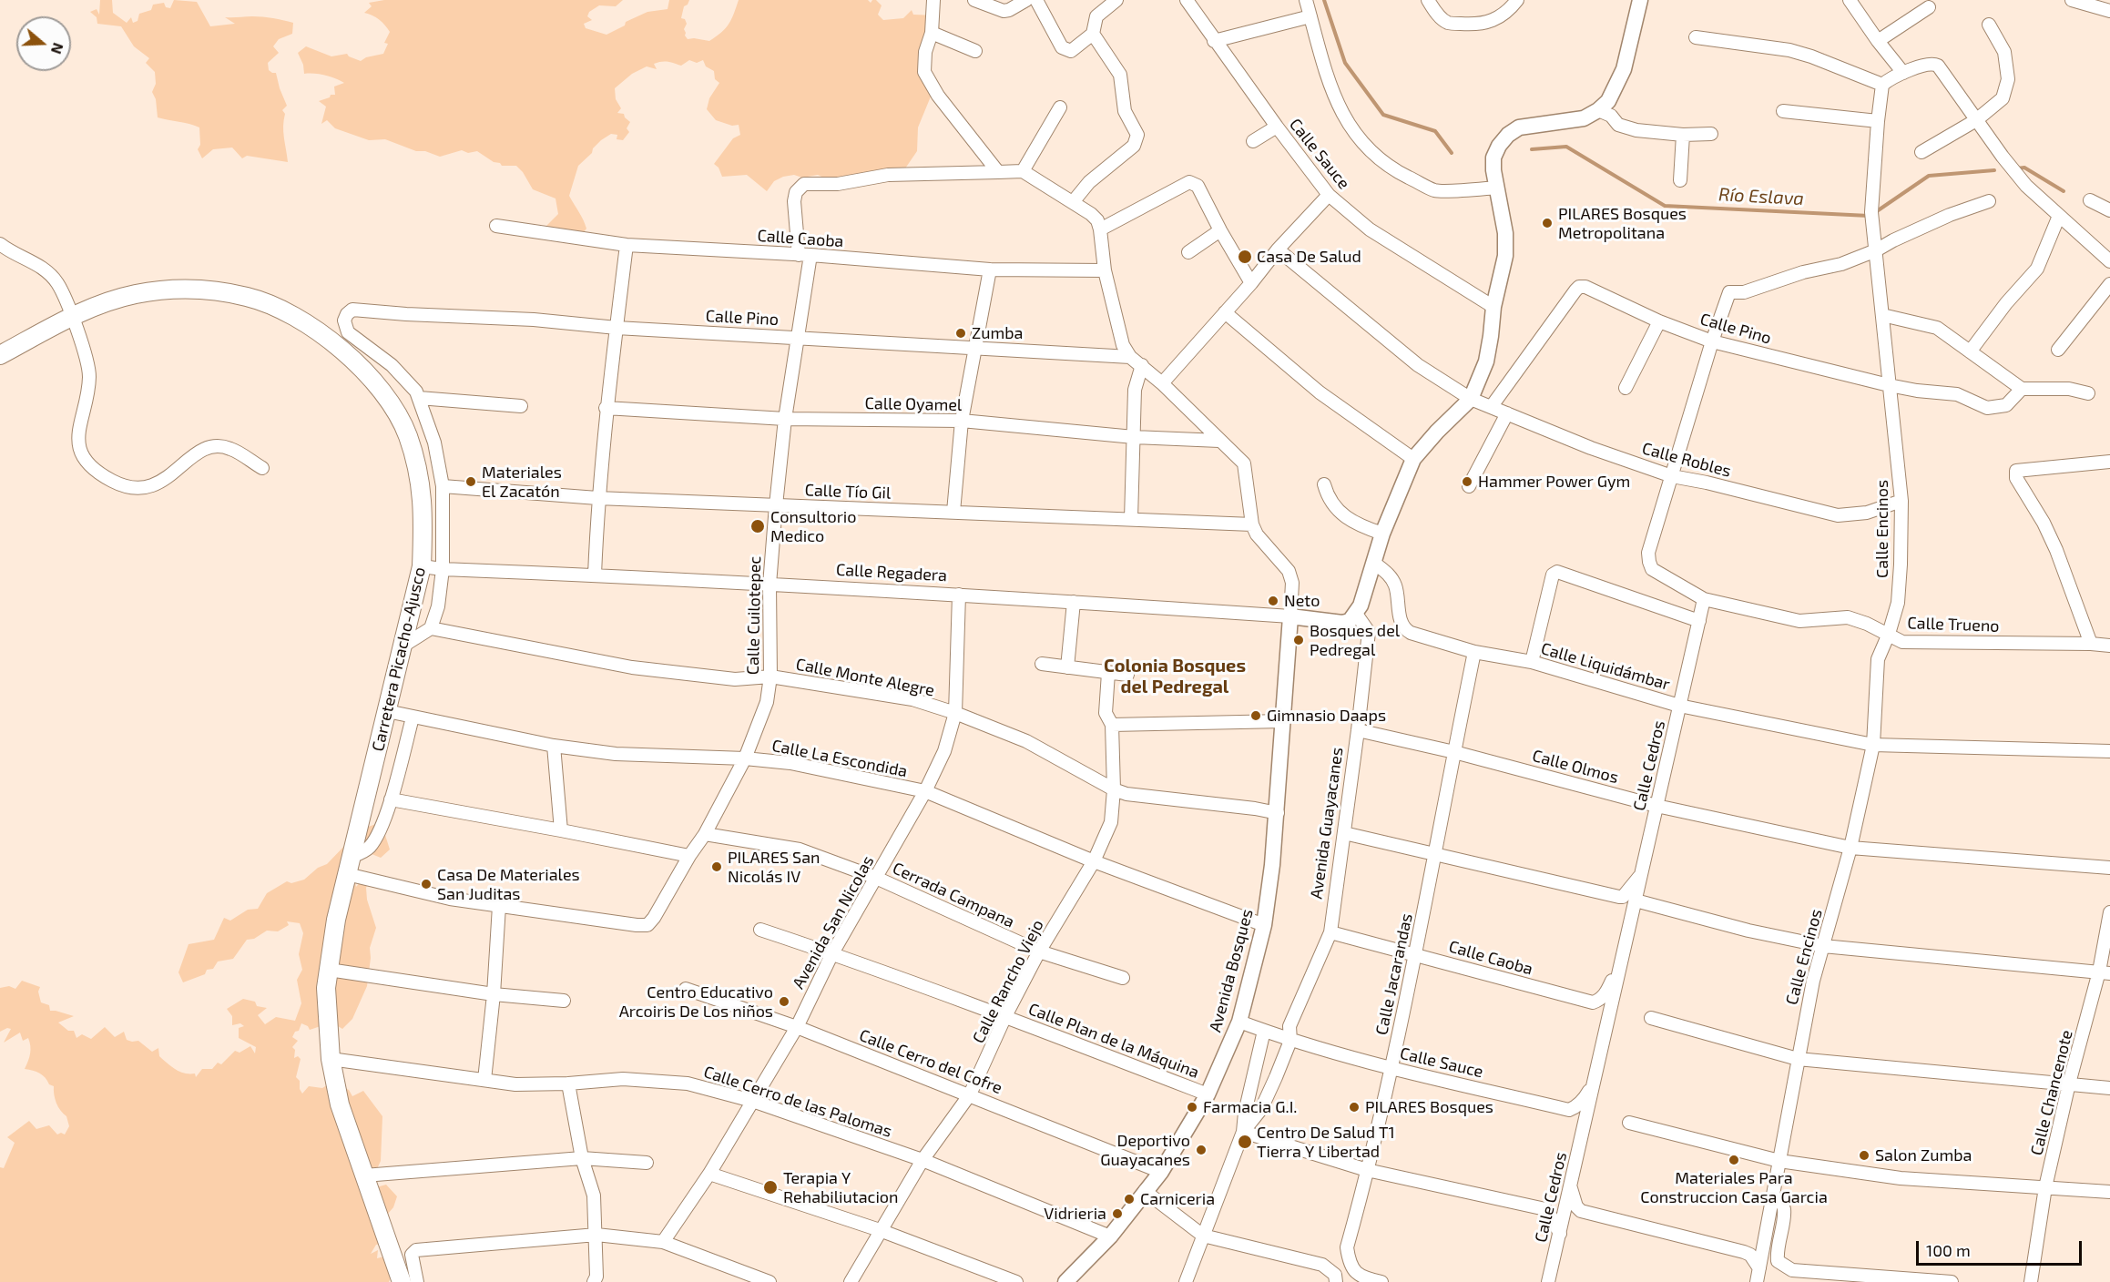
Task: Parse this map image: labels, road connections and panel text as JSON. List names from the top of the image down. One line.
{"streets":{"main road":["Carretera Picacho-Ajusco"],"street":["Calle Sauce","Calle Caoba","Calle Pino","Calle Oyamel","Calle Robles","Calle Tío Gil","Calle Encinos","Calle Regadera","Calle Cuilotepec","Calle Trueno","Calle Liquidámbar","Calle Monte Alegre","Calle La Escondida","Calle Cedros","Calle Olmos","Avenida Guayacanes","Cerrada Campana","Avenida San Nicolas","Avenida Bosques","Calle Jacarandas","Calle Rancho Viejo","Calle Plan de la Máquina","Calle Cerro del Cofre","Calle Chancenote","Calle Cerro de las Palomas"]},"crossings":[["Calle Sauce","Calle Cedros"],["Calle Sauce","Avenida Guayacanes"],["Calle Sauce","Avenida Bosques"],["Calle Sauce","Calle Jacarandas"],["Calle Caoba","Calle Cuilotepec"],["Calle Caoba","Calle Cedros"],["Calle Caoba","Avenida Guayacanes"],["Calle Caoba","Calle Jacarandas"],["Calle Pino","Calle Robles"],["Calle Pino","Calle Encinos"],["Calle Pino","Calle Cuilotepec"],["Calle Oyamel","Calle Cuilotepec"],["Calle Robles","Calle Encinos"],["Calle Tío Gil","Calle Cuilotepec"],["Calle Encinos","Calle Trueno"],["Calle Encinos","Calle Liquidámbar"],["Calle Encinos","Calle Olmos"],["Calle Regadera","Calle Cuilotepec"],["Calle Regadera","Carretera Picacho-Ajusco"],["Calle Regadera","Avenida Guayacanes"],["Calle Regadera","Avenida San Nicolas"],["Calle Regadera","Avenida Bosques"],["Calle Cuilotepec","Calle Monte Alegre"],["Calle Cuilotepec","Calle La Escondida"],["Calle Cuilotepec","Cerrada Campana"],["Calle Trueno","Calle Cedros"],["Carretera Picacho-Ajusco","Calle La Escondida"],["Carretera Picacho-Ajusco","Calle Cerro de las Palomas"],["Calle Liquidámbar","Calle Cedros"],["Calle Liquidámbar","Calle Jacarandas"],["Calle Monte Alegre","Avenida San Nicolas"],["Calle Monte Alegre","Avenida Bosques"],["Calle Monte Alegre","Calle Rancho Viejo"],["Calle La Escondida","Avenida San Nicolas"],["Calle La Escondida","Avenida Bosques"],["Calle La Escondida","Calle Rancho Viejo"],["Calle Cedros","Calle Olmos"],["Calle Olmos","Avenida Guayacanes"],["Calle Olmos","Calle Jacarandas"],["Cerrada Campana","Avenida San Nicolas"],["Cerrada Campana","Calle Rancho Viejo"],["Avenida San Nicolas","Calle Plan de la Máquina"],["Avenida San Nicolas","Calle Cerro del Cofre"],["Avenida San Nicolas","Calle Cerro de las Palomas"],["Avenida Bosques","Calle Plan de la Máquina"],["Avenida Bosques","Calle Cerro del Cofre"],["Avenida Bosques","Calle Cerro de las Palomas"],["Calle Rancho Viejo","Calle Plan de la Máquina"],["Calle Rancho Viejo","Calle Cerro del Cofre"],["Calle Rancho Viejo","Calle Cerro de las Palomas"]],"districts":["Colonia Bosques del Pedregal"],"water":["Río Eslava"],"places":["PILARES Bosques Metropolitana","Casa De Salud","Zumba","Materiales El Zacatón","Hammer Power Gym","Consultorio Medico","Neto","Bosques del Pedregal","Gimnasio Daaps","PILARES San Nicolás IV","Casa De Materiales San Juditas","Centro Educativo Arcoiris De Los niños","Farmacia G.I.","PILARES Bosques","Centro De Salud T1 Tierra Y Libertad","Deportivo Guayacanes","Salon Zumba","Materiales Para Construccion Casa Garcia","Terapia Y Rehabiliutacion","Carniceria","Vidrieria"],"scale_bar":"100 m","north":"right"}
